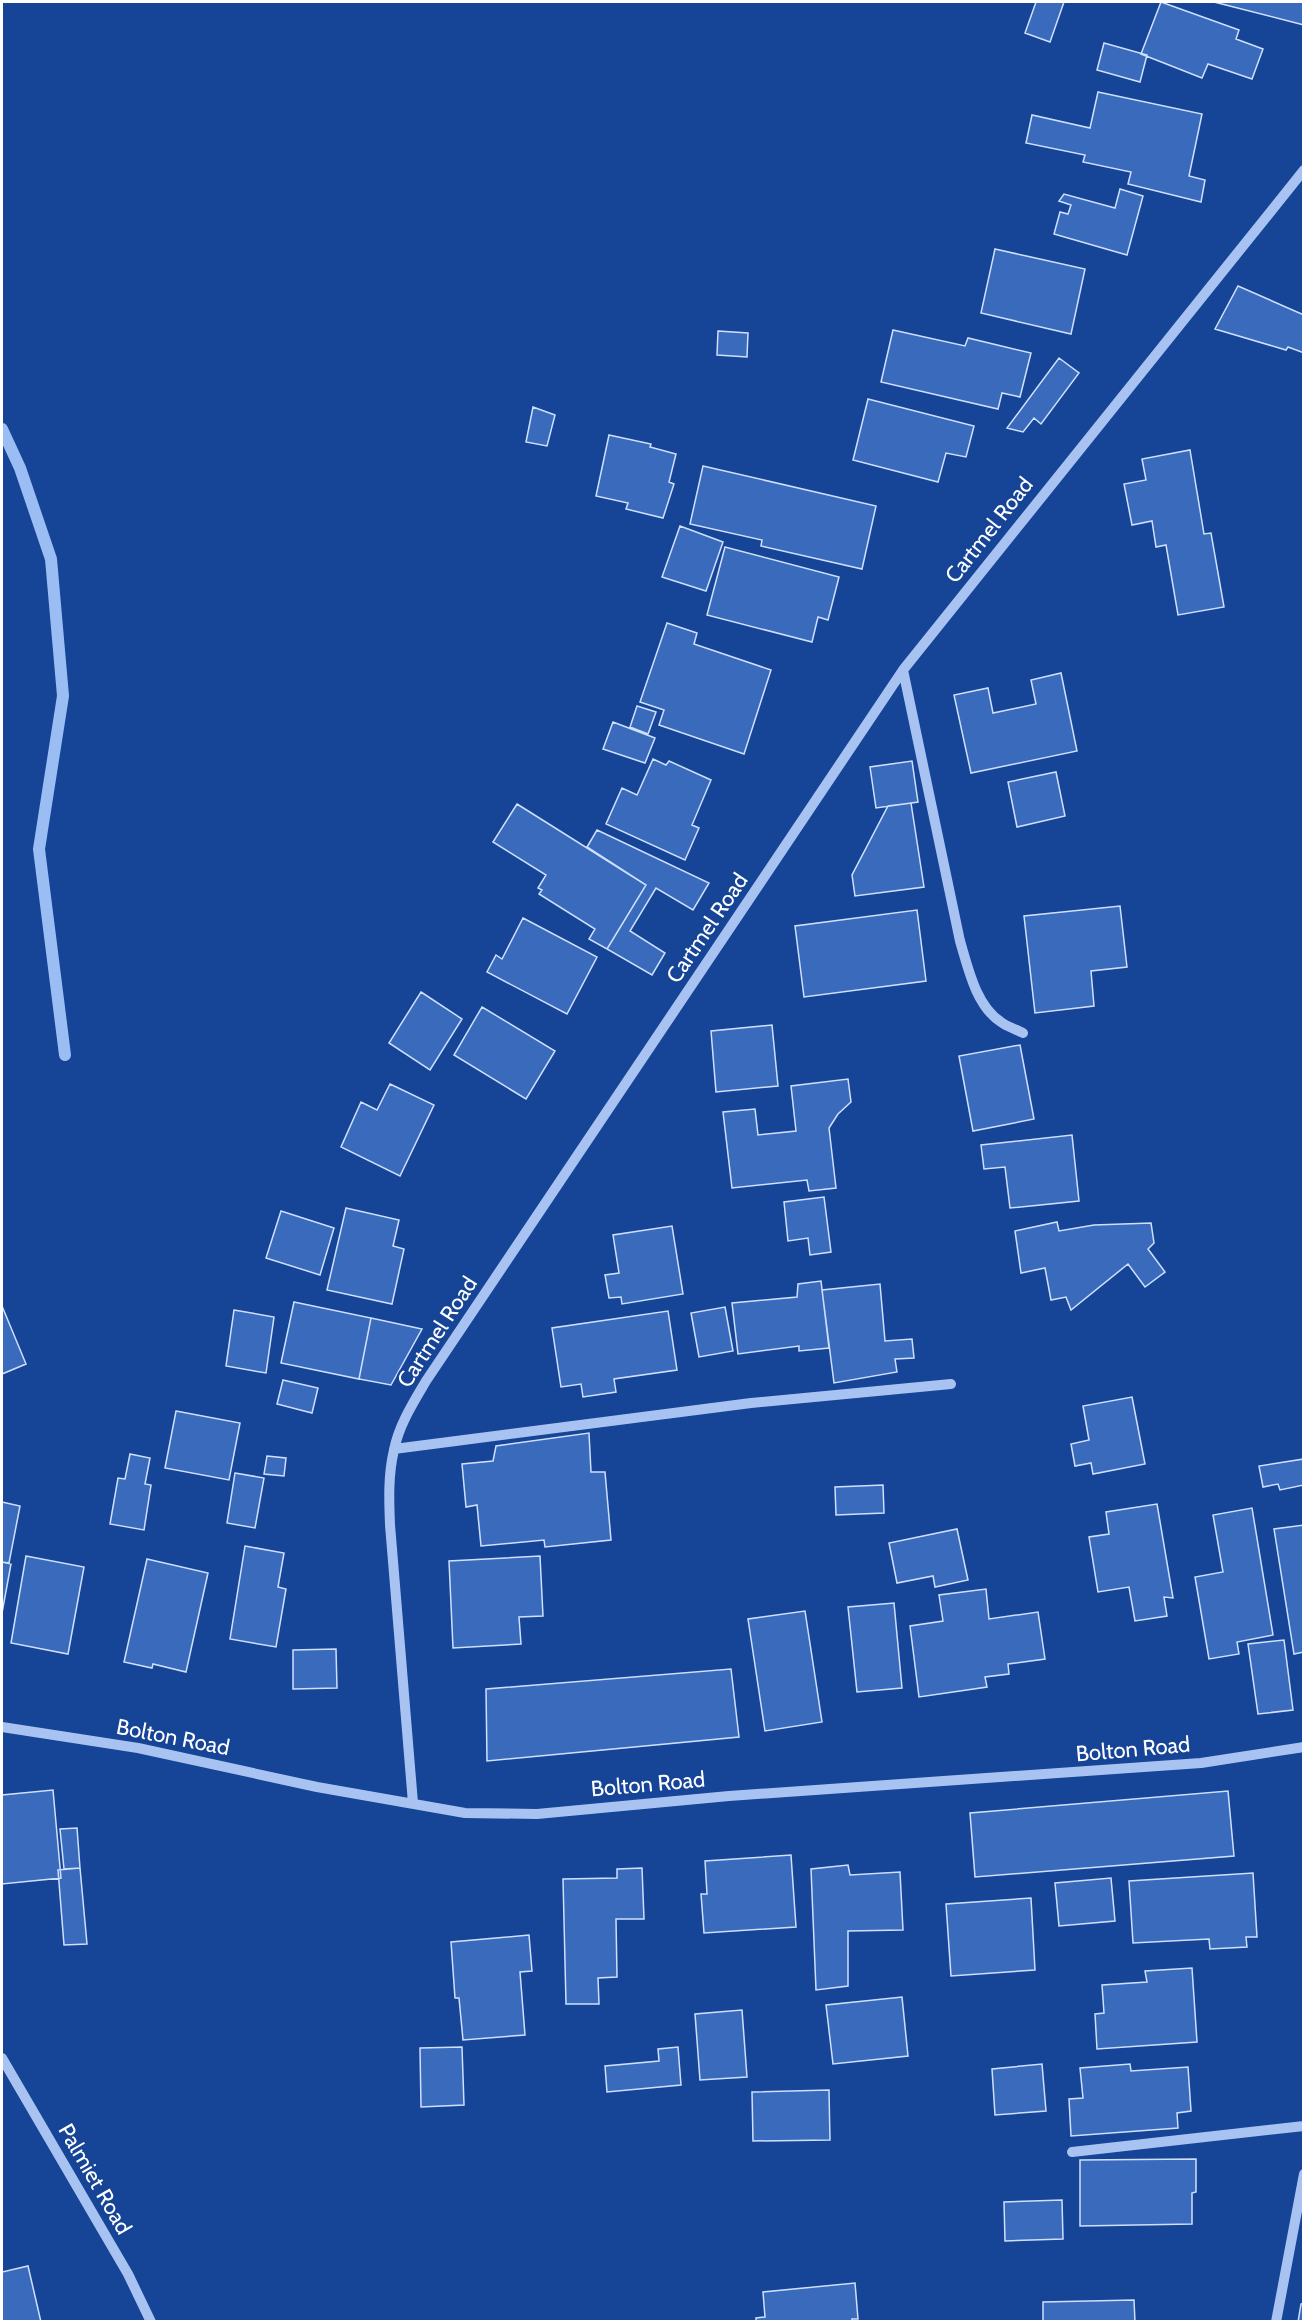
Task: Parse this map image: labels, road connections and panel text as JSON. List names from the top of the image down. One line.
{"streets":{"street":["Cartmel Road","Bolton Road","Palmiet Road"]},"crossings":[["Cartmel Road","Bolton Road"]]}
